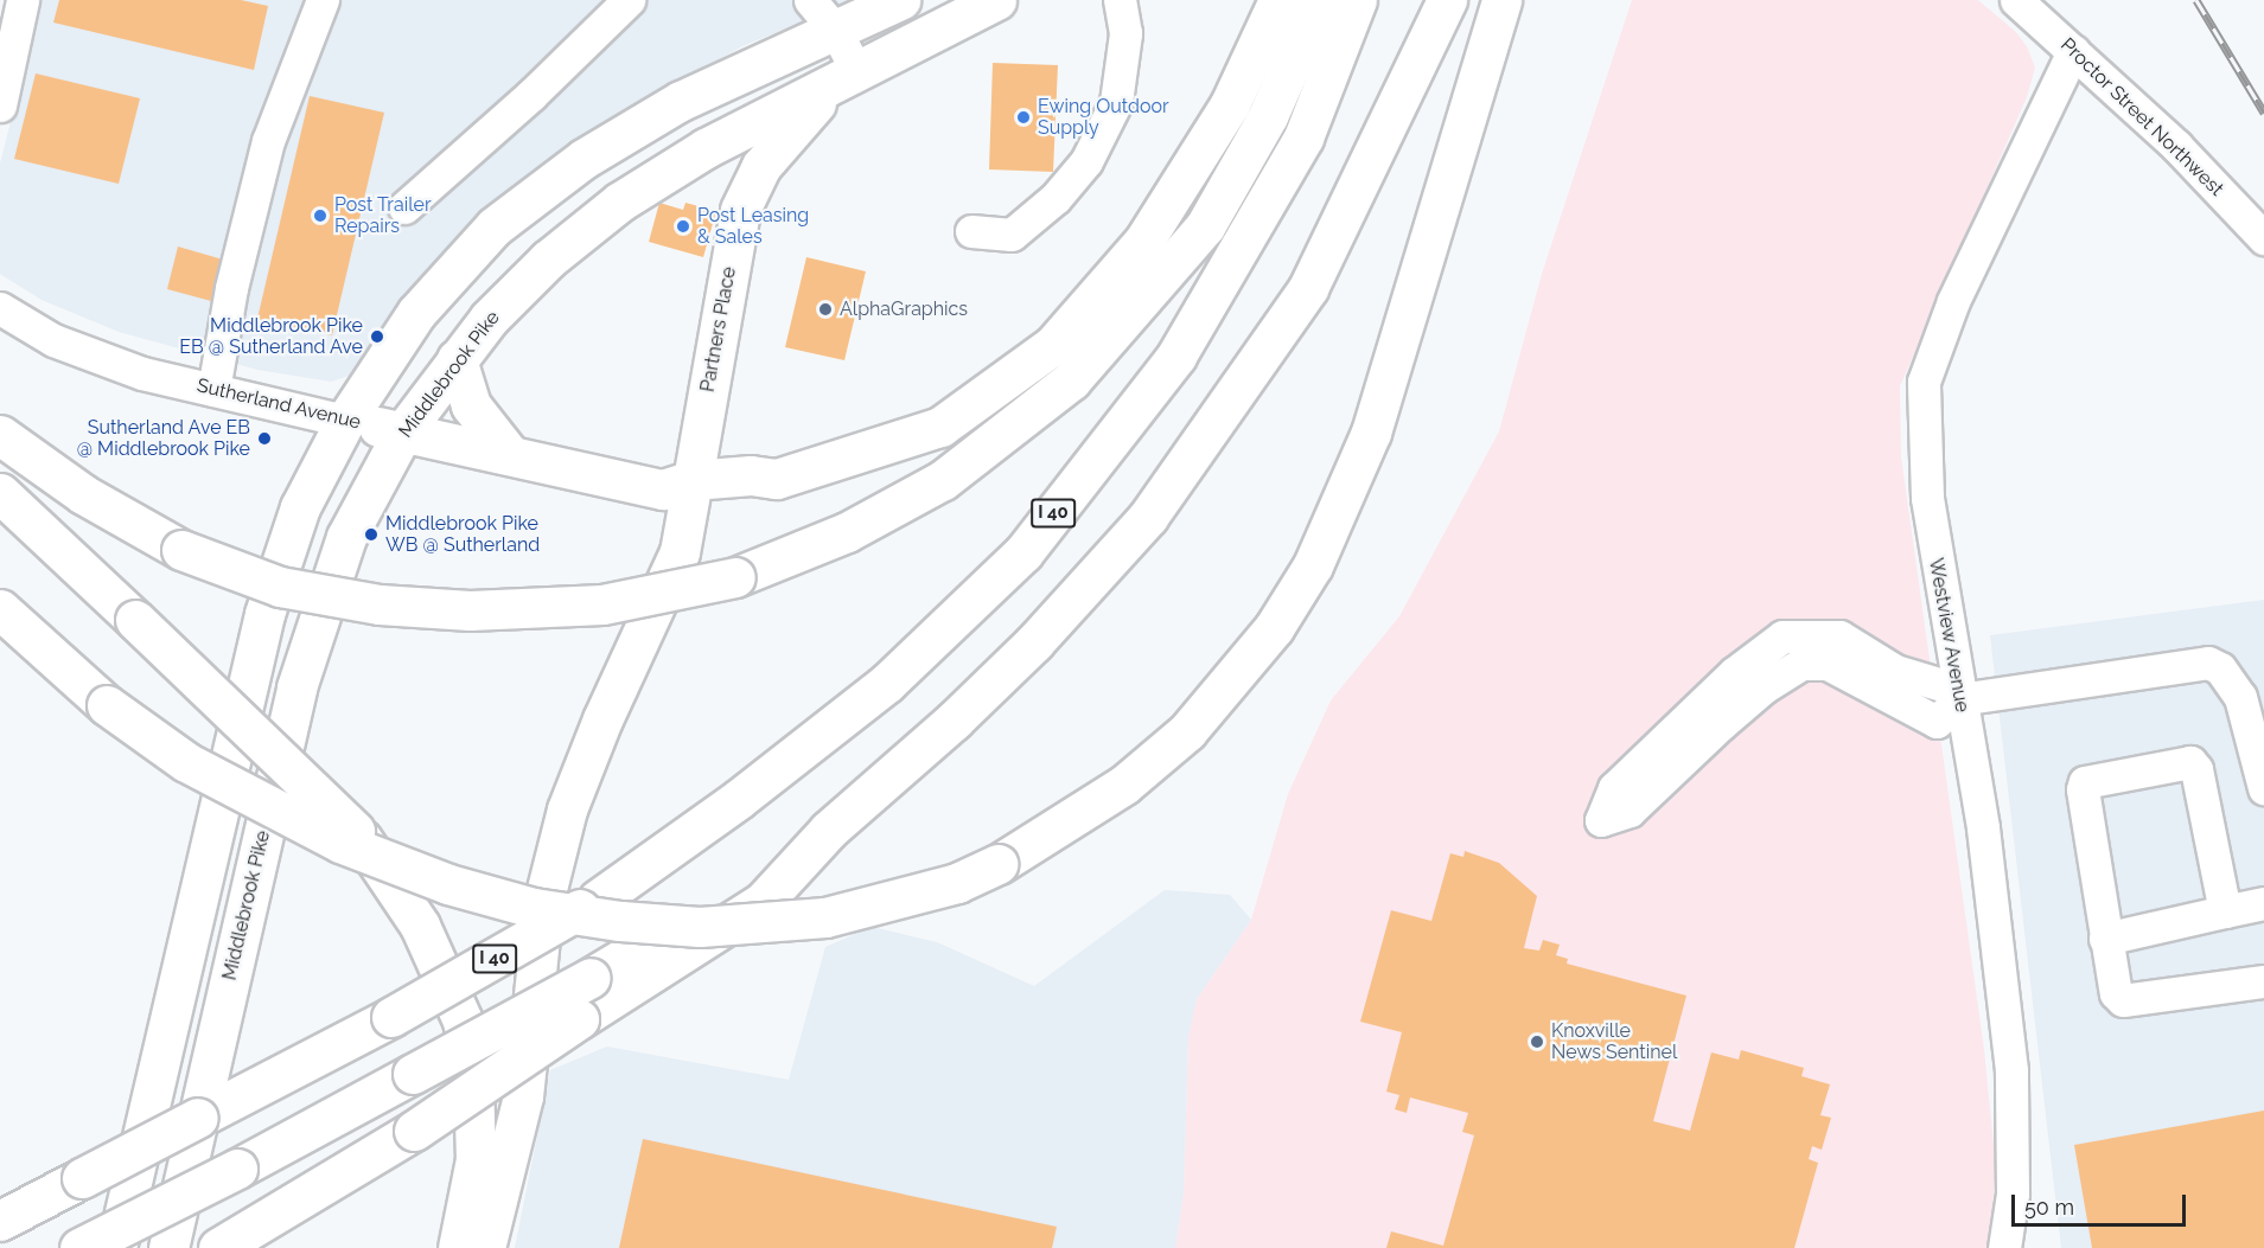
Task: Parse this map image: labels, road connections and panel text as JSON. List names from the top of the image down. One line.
{"streets":{"main road":["Partners Place","Middlebrook Pike","Sutherland Avenue","I 40"],"street":["Proctor Street Northwest","Westview Avenue"]},"crossings":[["Proctor Street Northwest","Westview Avenue"],["Partners Place","Middlebrook Pike"],["Partners Place","Sutherland Avenue"],["Middlebrook Pike","Sutherland Avenue"]],"places":["Ewing Outdoor Supply","Post Trailer Repairs","Post Leasing & Sales","AlphaGraphics","Middlebrook Pike EB @ Sutherland Ave","Sutherland Ave EB @ Middlebrook Pike","Middlebrook Pike WB @ Sutherland","Knoxville News Sentinel"],"scale_bar":"50 m"}
